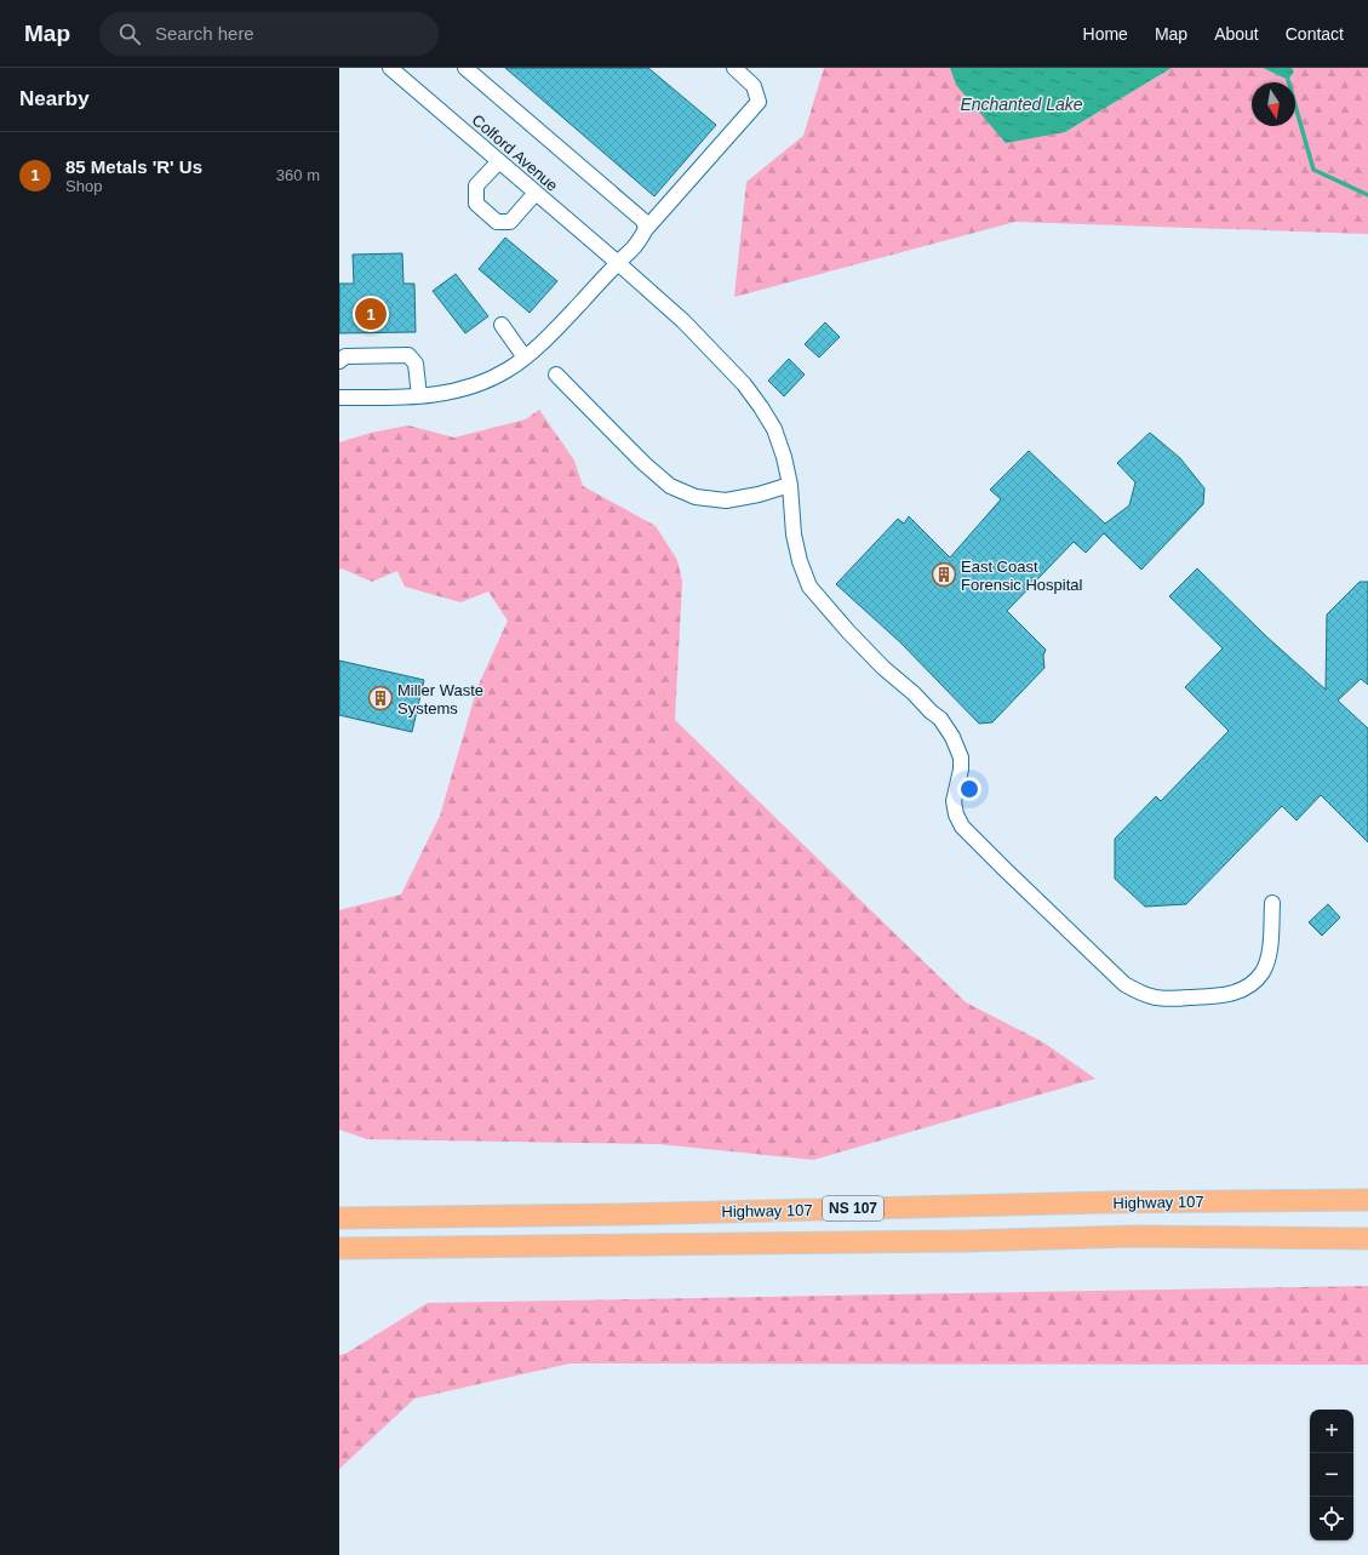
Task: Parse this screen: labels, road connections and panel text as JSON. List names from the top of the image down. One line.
{"streets":{"highway":["Highway 107","NS 107"],"street":["Colford Avenue"]},"water":["Enchanted Lake"],"places":{"building":["East Coast Forensic Hospital","Miller Waste Systems"]},"north":"bottom","page":{"header":"Map","search":"Search here","nav":["Home","Map","About","Contact"],"heading":"Nearby","list":[{"mark":"1","name":"85 Metals 'R' Us","note":"Shop","value":"360 m"}],"pins":"1","map_buttons":["+","−"]}}
